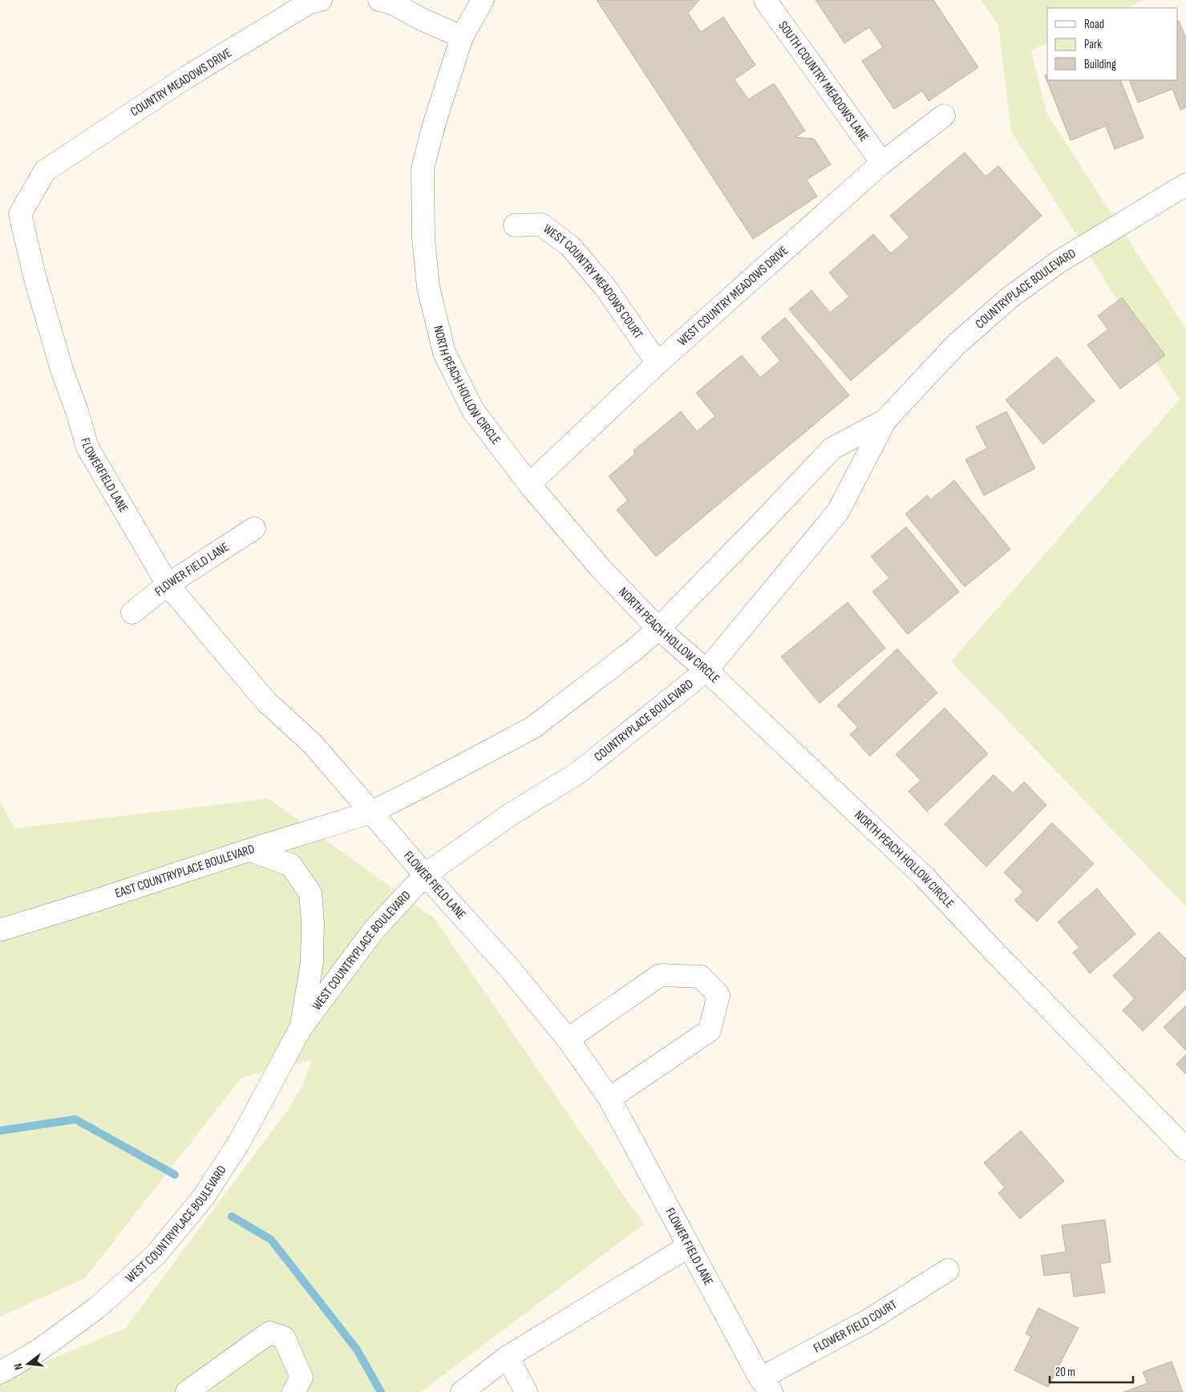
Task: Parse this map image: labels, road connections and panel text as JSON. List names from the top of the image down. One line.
{"streets":{"street":["SOUTH COUNTRY MEADOWS LANE","COUNTRY MEADOWS DRIVE","WEST COUNTRY MEADOWS COURT","COUNTRYPLACE BOULEVARD","WEST COUNTRY MEADOWS DRIVE","NORTH PEACH HOLLOW CIRCLE","FLOWERFIELD LANE","FLOWER FIELD LANE","EAST COUNTRYPLACE BOULEVARD","WEST COUNTRYPLACE BOULEVARD","FLOWER FIELD COURT"]},"crossings":[["SOUTH COUNTRY MEADOWS LANE","WEST COUNTRY MEADOWS DRIVE"],["COUNTRY MEADOWS DRIVE","FLOWERFIELD LANE"],["WEST COUNTRY MEADOWS COURT","WEST COUNTRY MEADOWS DRIVE"],["COUNTRYPLACE BOULEVARD","NORTH PEACH HOLLOW CIRCLE"],["COUNTRYPLACE BOULEVARD","FLOWER FIELD LANE"],["COUNTRYPLACE BOULEVARD","EAST COUNTRYPLACE BOULEVARD"],["COUNTRYPLACE BOULEVARD","WEST COUNTRYPLACE BOULEVARD"],["WEST COUNTRY MEADOWS DRIVE","NORTH PEACH HOLLOW CIRCLE"],["FLOWERFIELD LANE","FLOWER FIELD LANE"],["FLOWER FIELD LANE","EAST COUNTRYPLACE BOULEVARD"],["FLOWER FIELD LANE","WEST COUNTRYPLACE BOULEVARD"],["FLOWER FIELD LANE","FLOWER FIELD COURT"],["EAST COUNTRYPLACE BOULEVARD","WEST COUNTRYPLACE BOULEVARD"]],"legend":["Road","Park","Building"],"scale_bar":"20 m","north":"left"}
